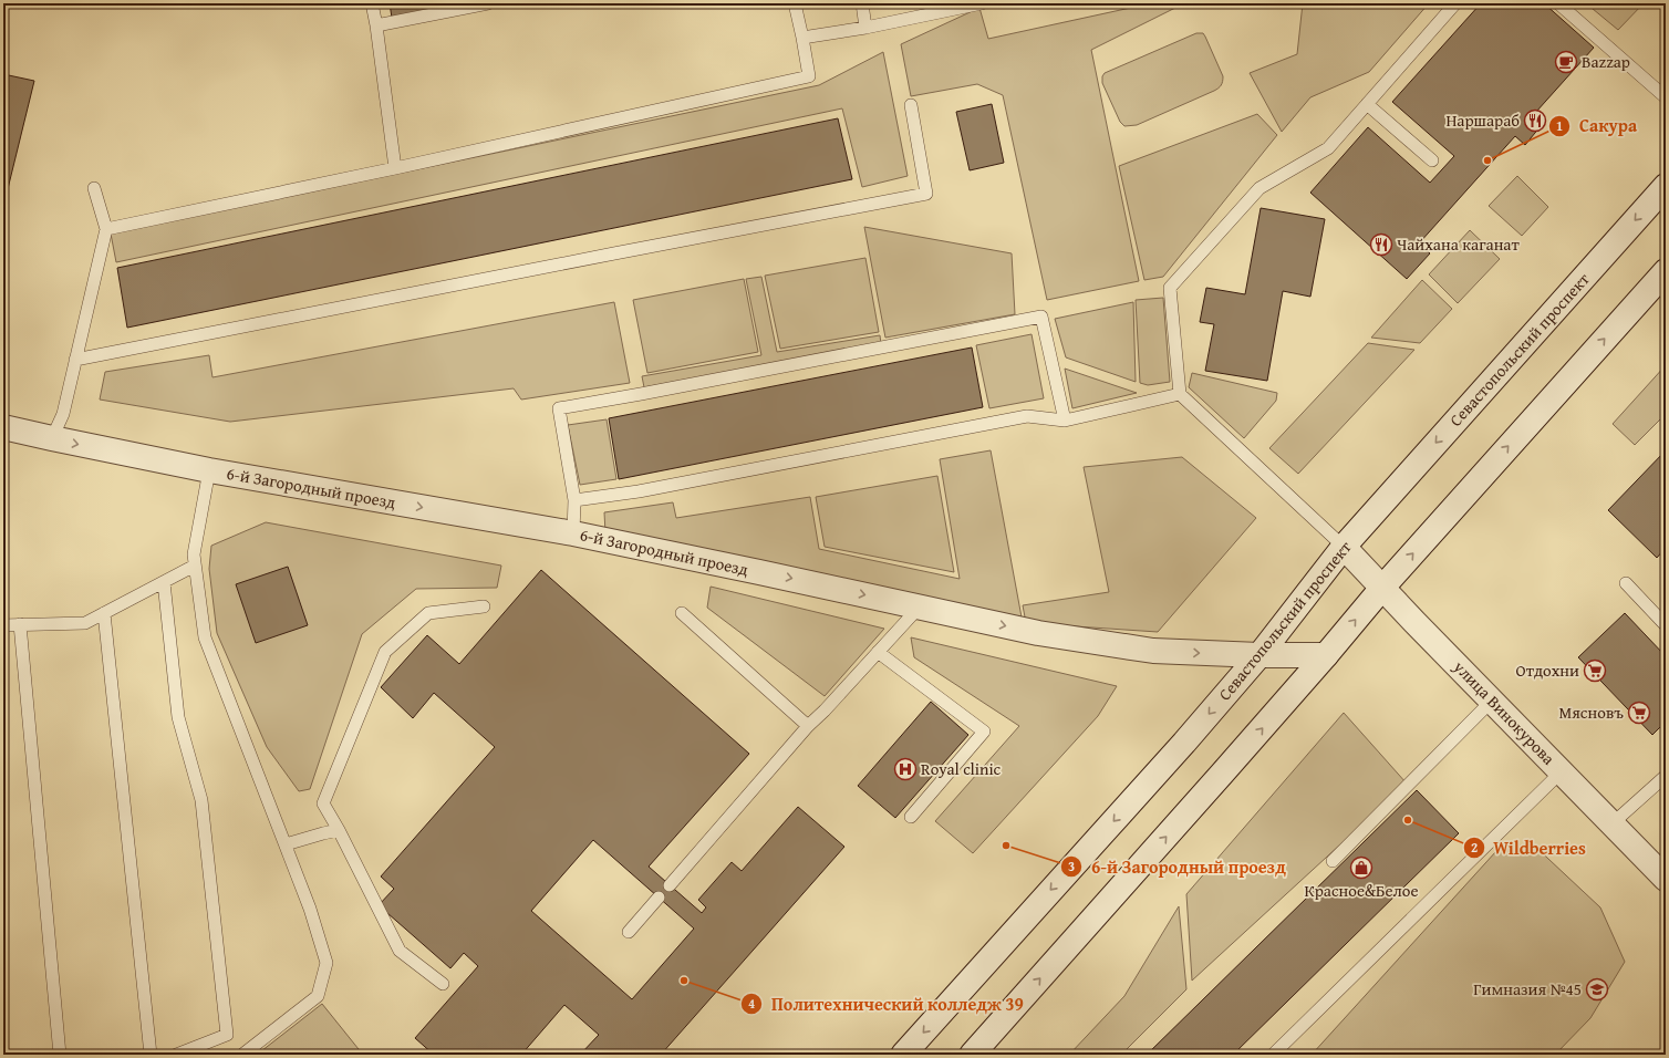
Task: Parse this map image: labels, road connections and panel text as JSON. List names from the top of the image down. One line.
{"streets":{"main road":["Севастопольский проспект","6-й Загородный проезд","улица Винокурова"]},"crossings":[["Севастопольский проспект","6-й Загородный проезд"],["Севастопольский проспект","улица Винокурова"]],"one_way":["6-й Загородный проезд"],"places":{"cafe":["Bazzap"],"restaurant":["Наршараб","Чайхана каганат"],"other":["Сакура","Wildberries","6-й Загородный проезд","Политехнический колледж 39"],"supermarket":["Отдохни","Мясновъ"],"hospital":["Royal clinic"],"shop":["Красное&Белое"],"school or university":["Гимназия №45"]}}
